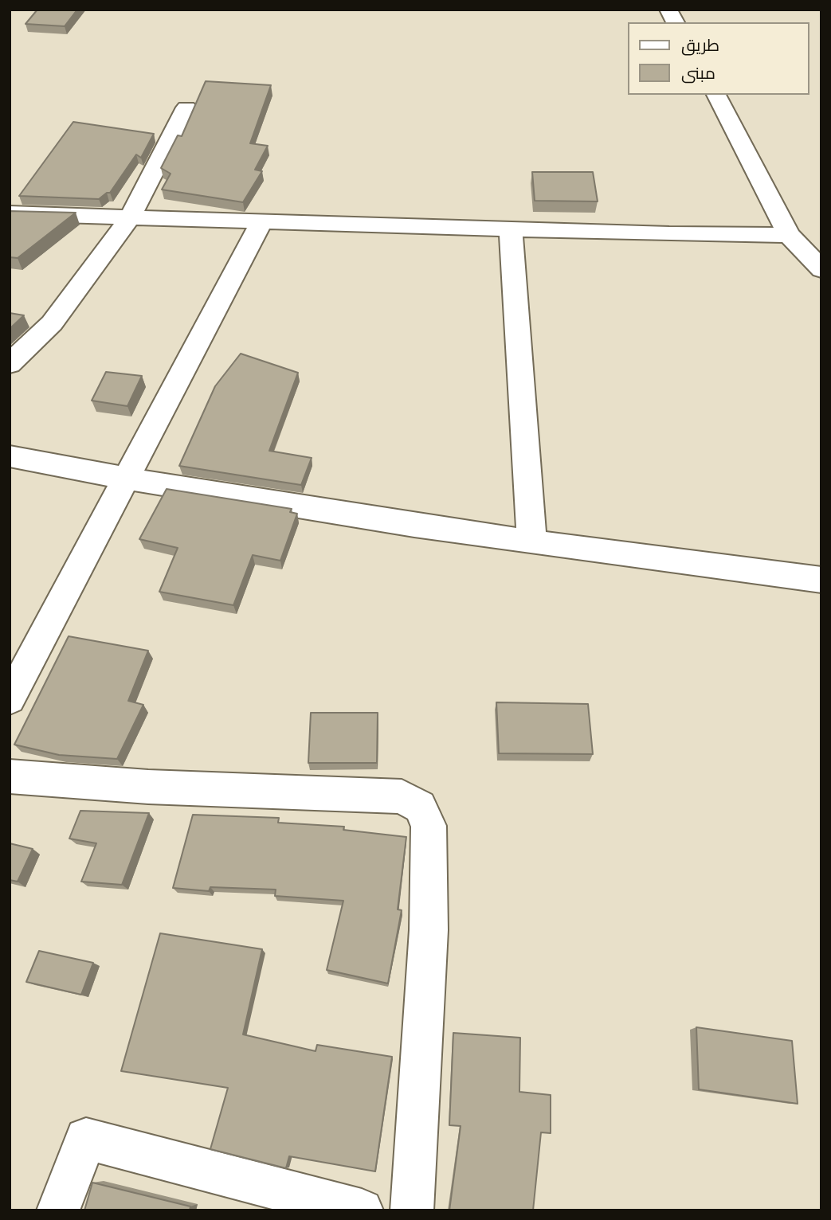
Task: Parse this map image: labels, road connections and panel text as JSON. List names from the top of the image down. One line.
{"legend":["طريق","مبنى"]}
